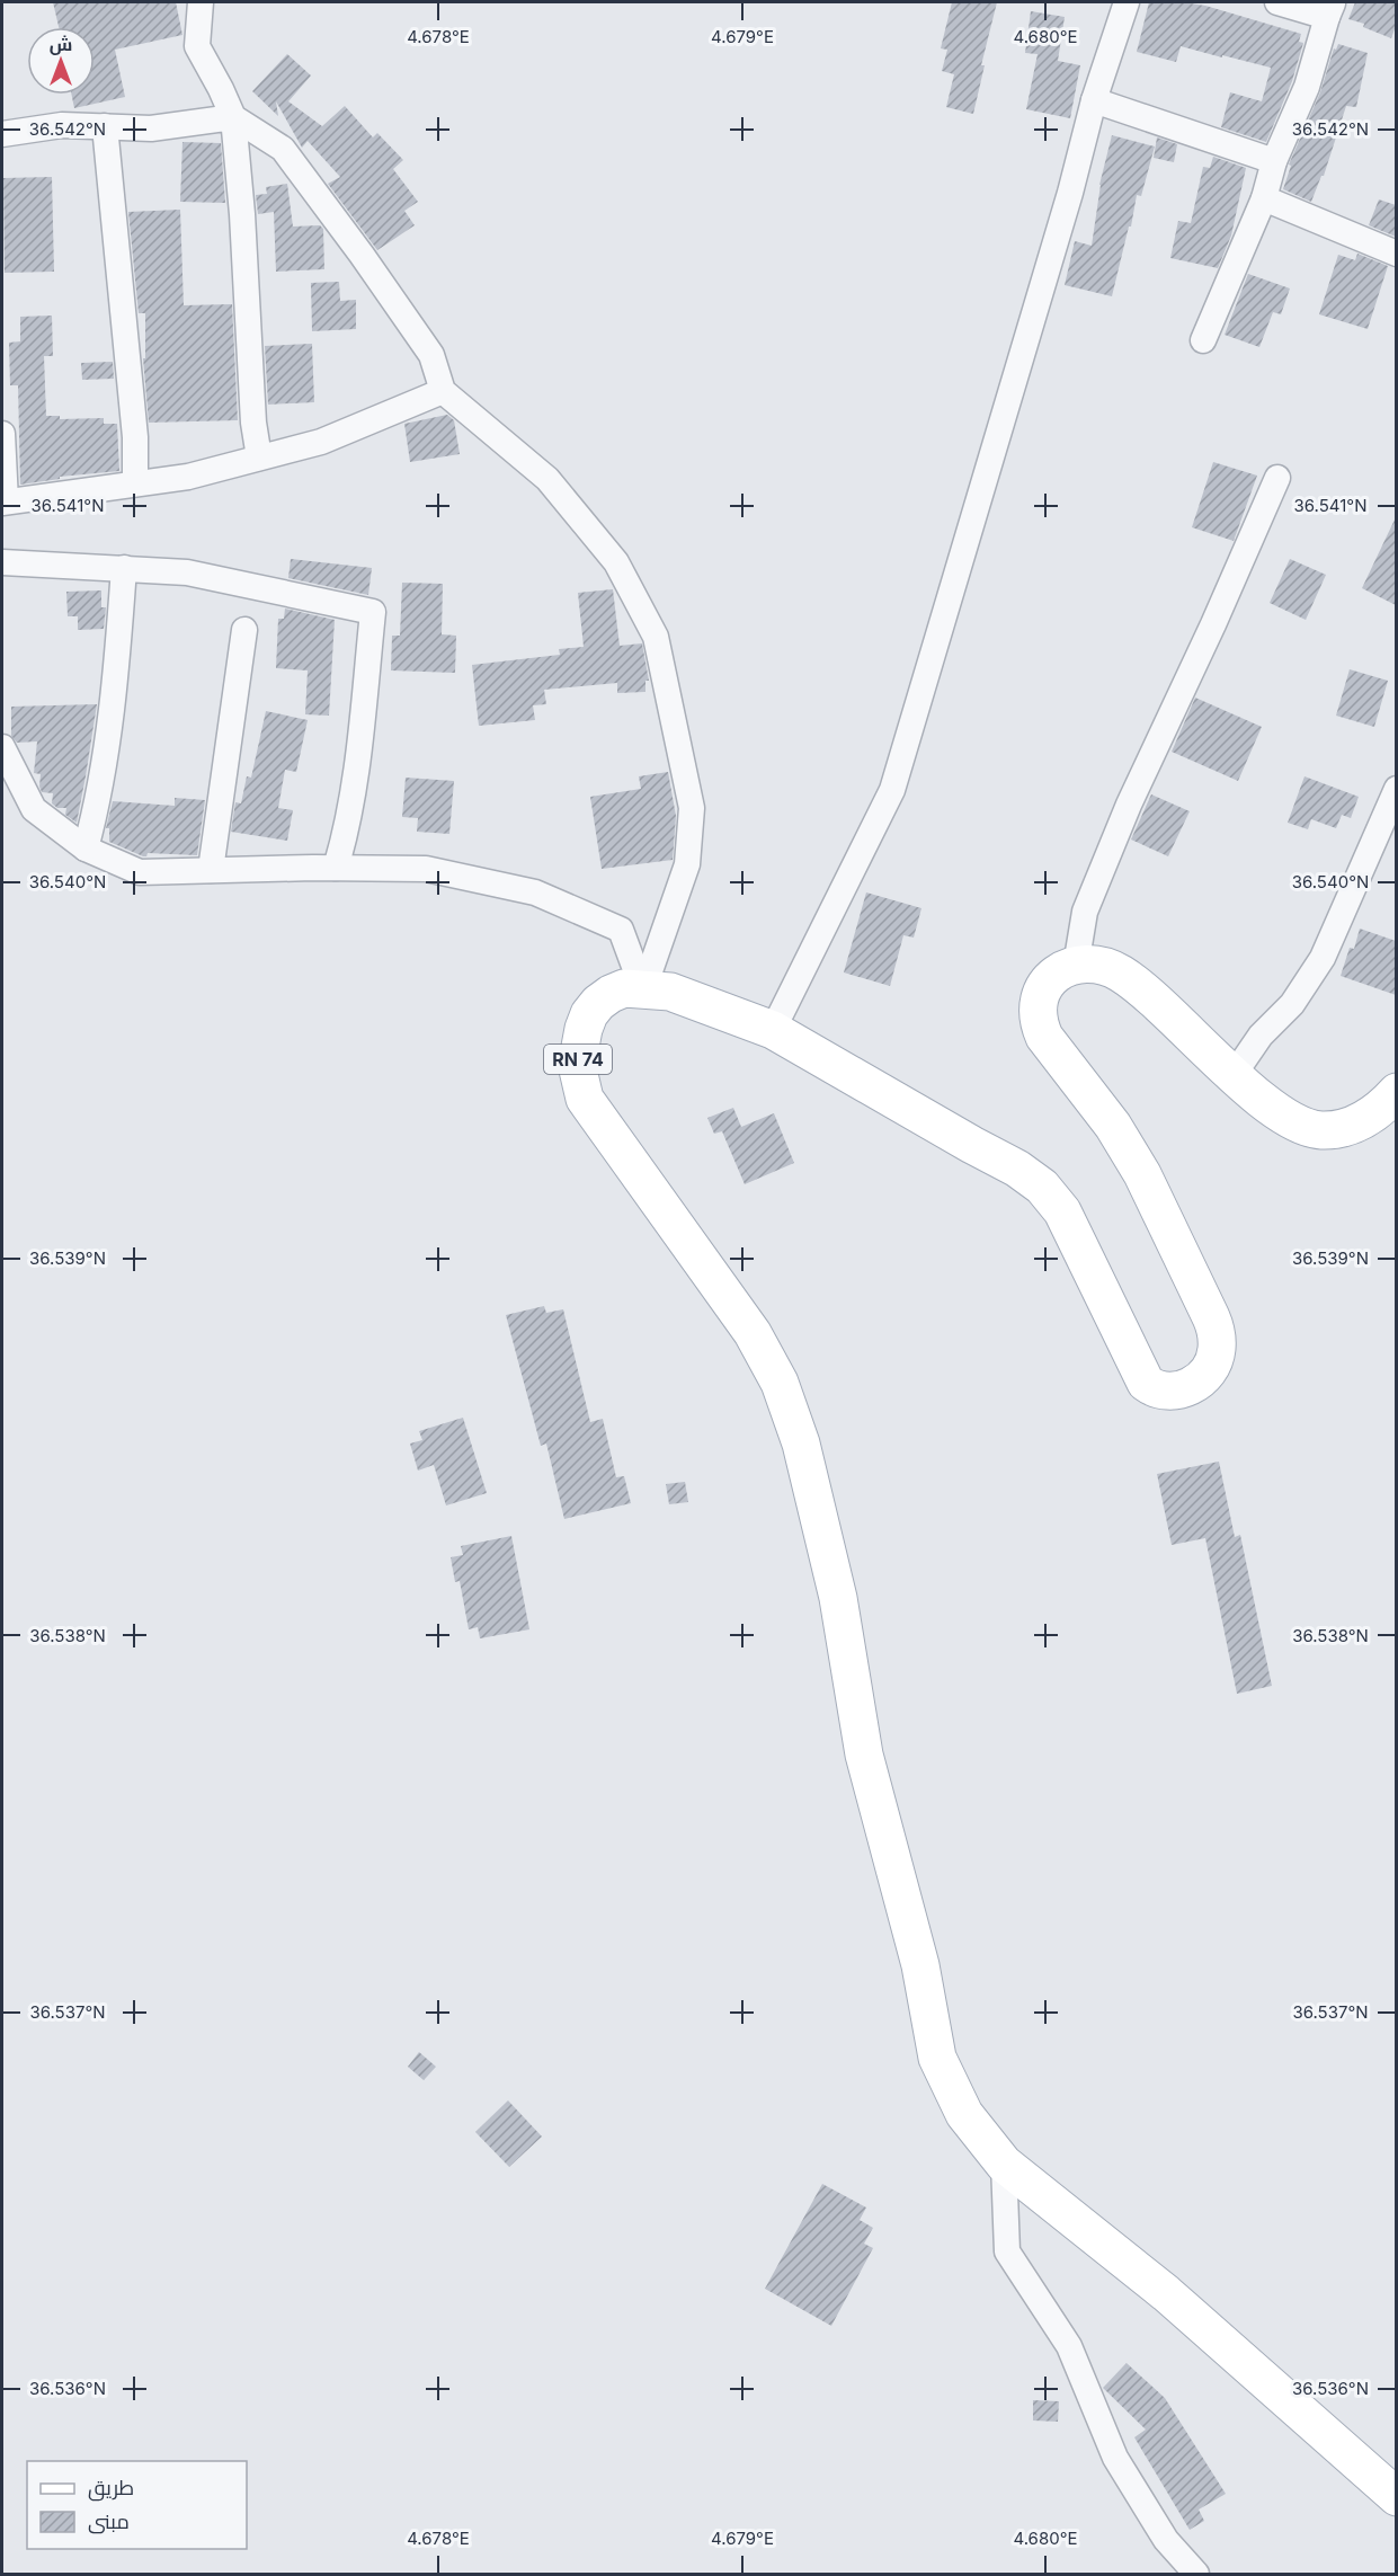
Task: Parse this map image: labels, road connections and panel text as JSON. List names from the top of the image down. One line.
{"streets":{"main road":["RN 74"]},"legend":["طريق","مبنى"],"north":"top","coordinates":["4.678°E","4.679°E","4.680°E","36.542°N","36.541°N","36.540°N","36.539°N","36.538°N","36.537°N","36.536°N"]}
